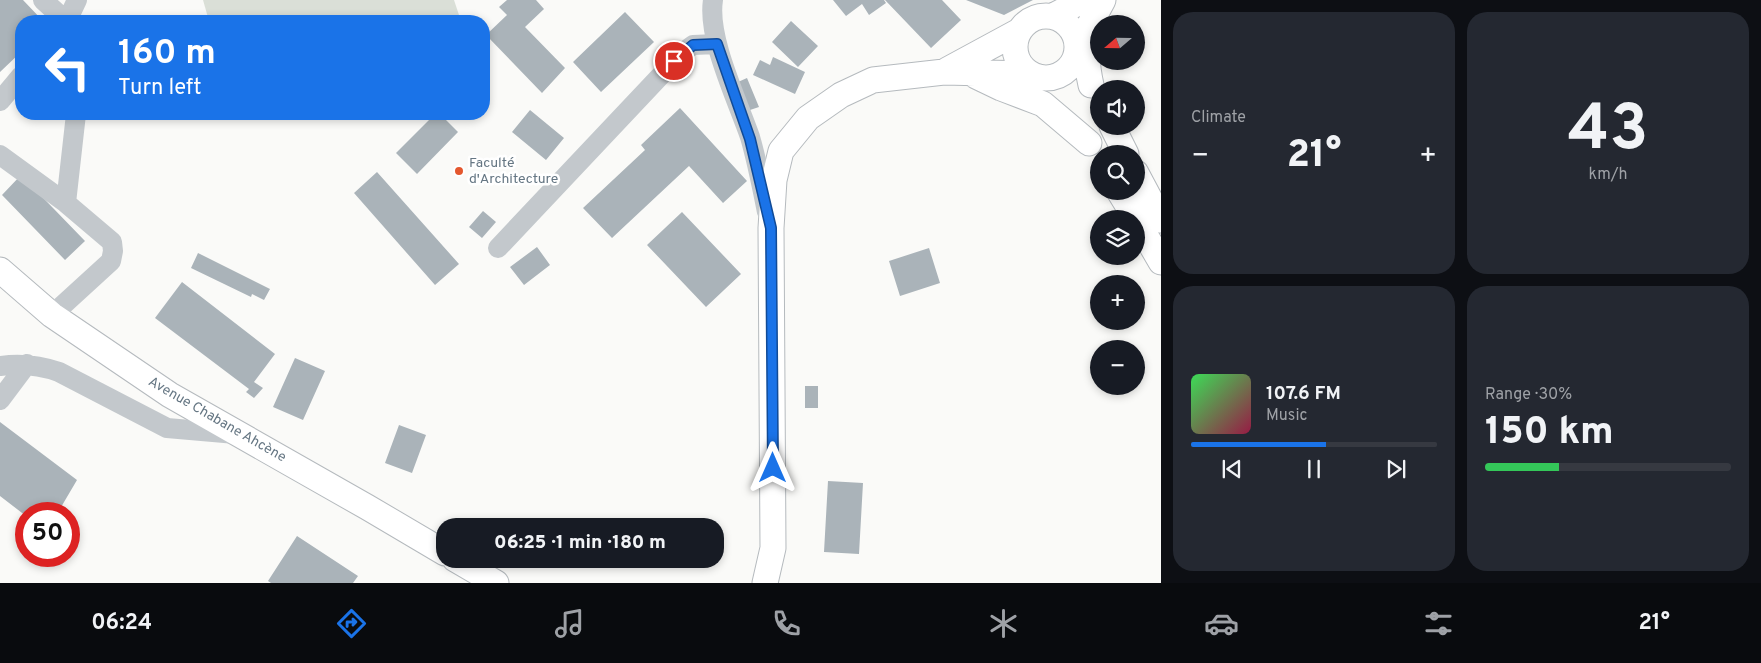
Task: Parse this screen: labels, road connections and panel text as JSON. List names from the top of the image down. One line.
{"streets":{"main road":["Avenue Chabane Ahcène"]},"places":["Faculté d'Architecture"],"north":"left","page":{"tile":["Climate",["43","km/h"],["Range · 30%","150 km"]],"map_buttons":["+","−"],"turn":["160 m","Turn left"],"heat":["−","21°","+"],"song":["107.6 FM","Music"],"limit":"50","trip":"06:25 · 1 min · 180 m","tabs":["06:24","21°"]}}
